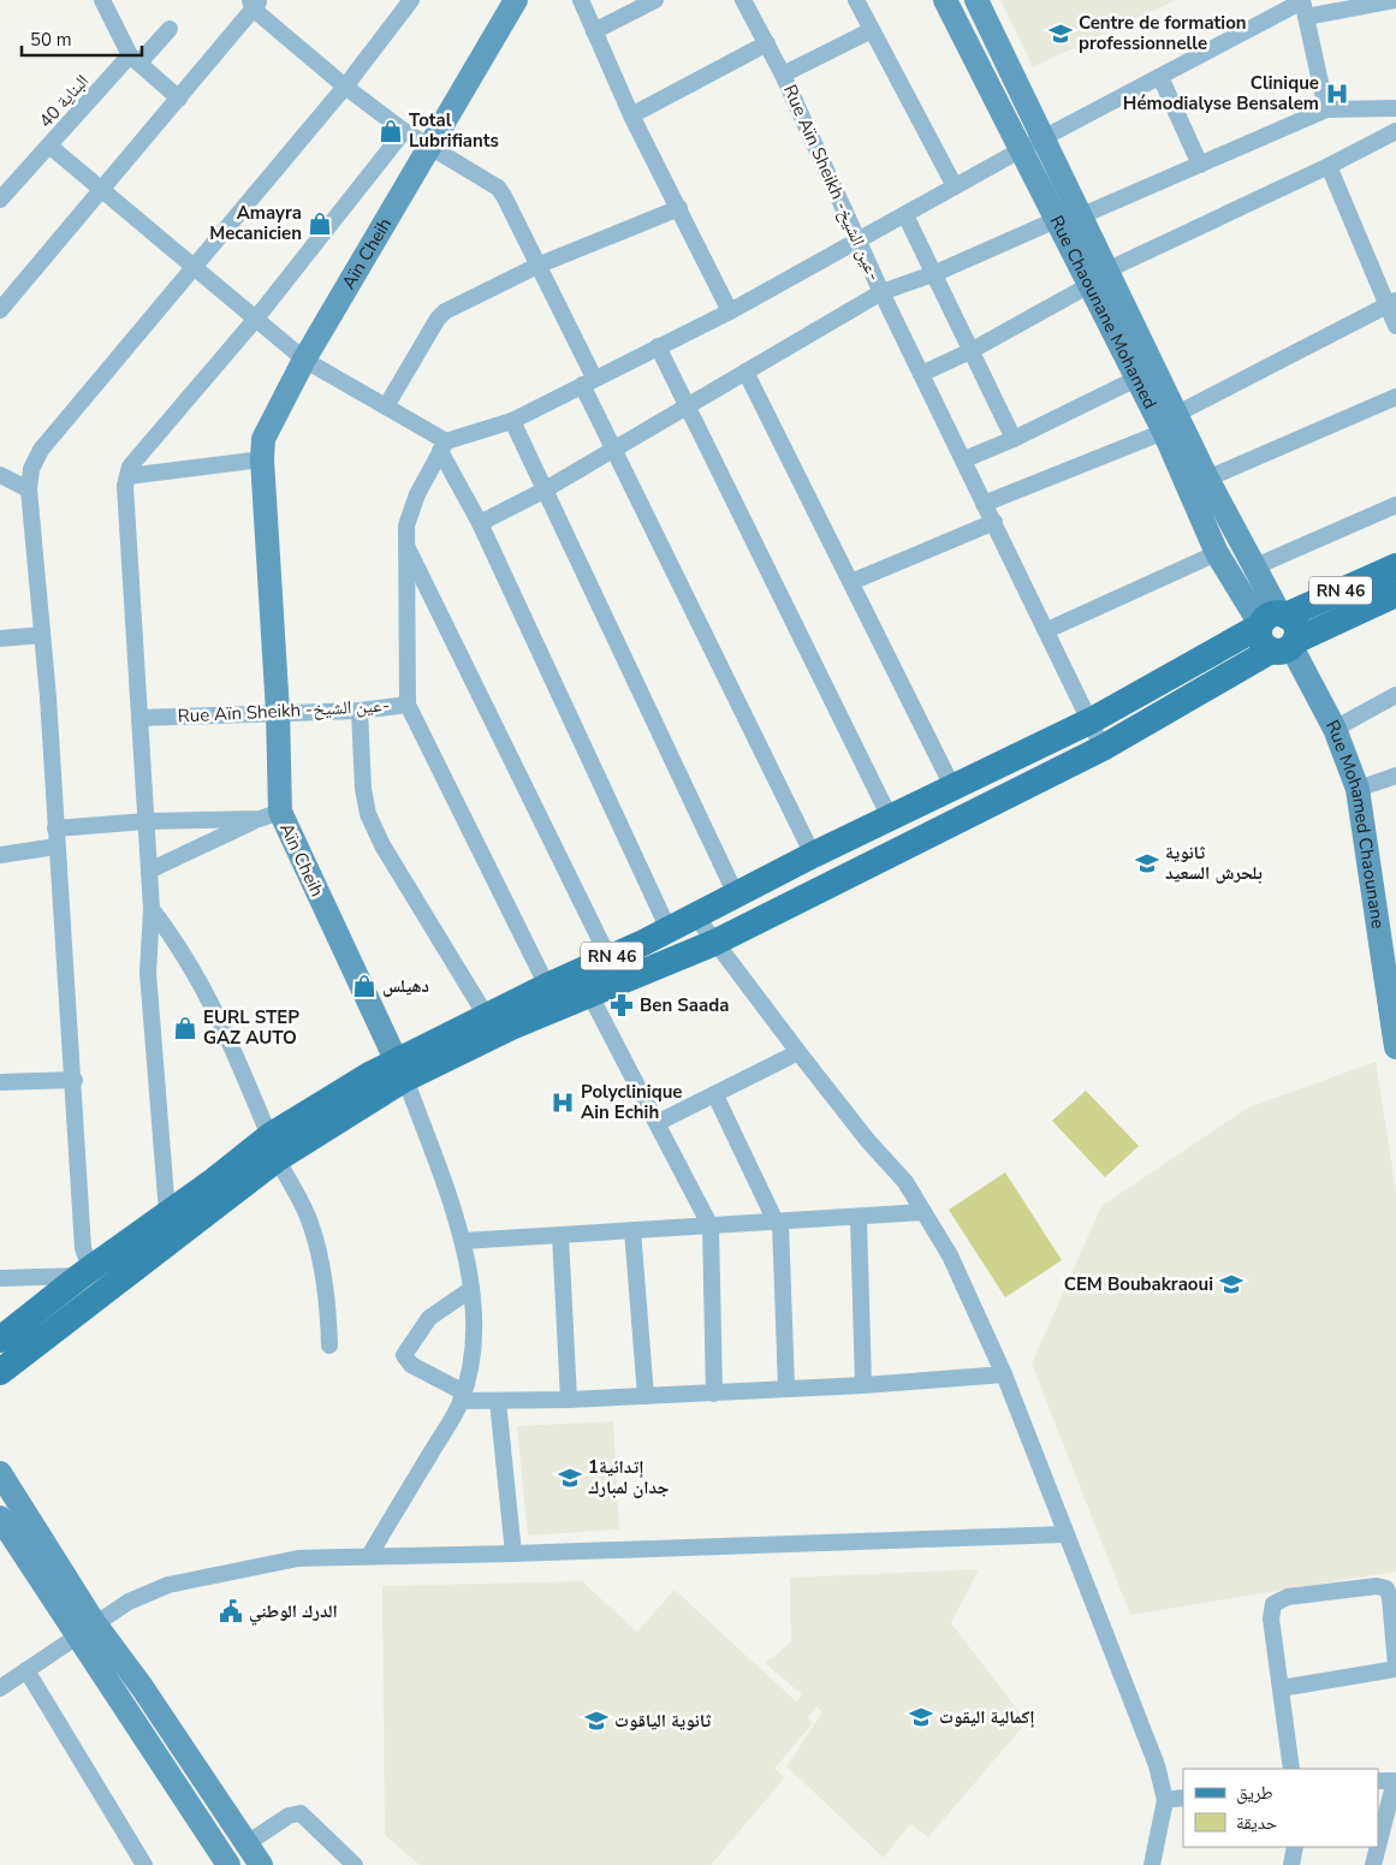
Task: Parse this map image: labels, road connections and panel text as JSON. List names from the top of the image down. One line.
{"streets":{"main road":["RN 46"],"street":["البناية 40","Rue Aïn Sheikh -عين الشيخ-","Aïn Cheih","Rue Chaounane Mohamed","Rue Mohamed Chaounane"]},"crossings":[["البناية 40","Rue Aïn Sheikh -عين الشيخ-"],["البناية 40","Aïn Cheih"],["Rue Aïn Sheikh -عين الشيخ-","Aïn Cheih"],["Rue Aïn Sheikh -عين الشيخ-","Rue Chaounane Mohamed"],["Rue Aïn Sheikh -عين الشيخ-","RN 46"],["Aïn Cheih","RN 46"],["Rue Chaounane Mohamed","RN 46"],["RN 46","Rue Mohamed Chaounane"]],"places":{"school or university":["Centre de formation professionnelle","ثانوية بلحرش السعيد","CEM Boubakraoui","1إتدائية جدان لمبارك","إكمالية اليقوت","ثانوية الياقوت"],"hospital":["Clinique Hémodialyse Bensalem","Polyclinique Ain Echih"],"shop":["Total Lubrifiants","Amayra Mecanicien","دهيلس","EURL STEP GAZ AUTO"],"pharmacy":["Ben Saada"],"public building":["الدرك الوطني"]},"legend":["طريق","حديقة"],"scale_bar":"50 m"}
